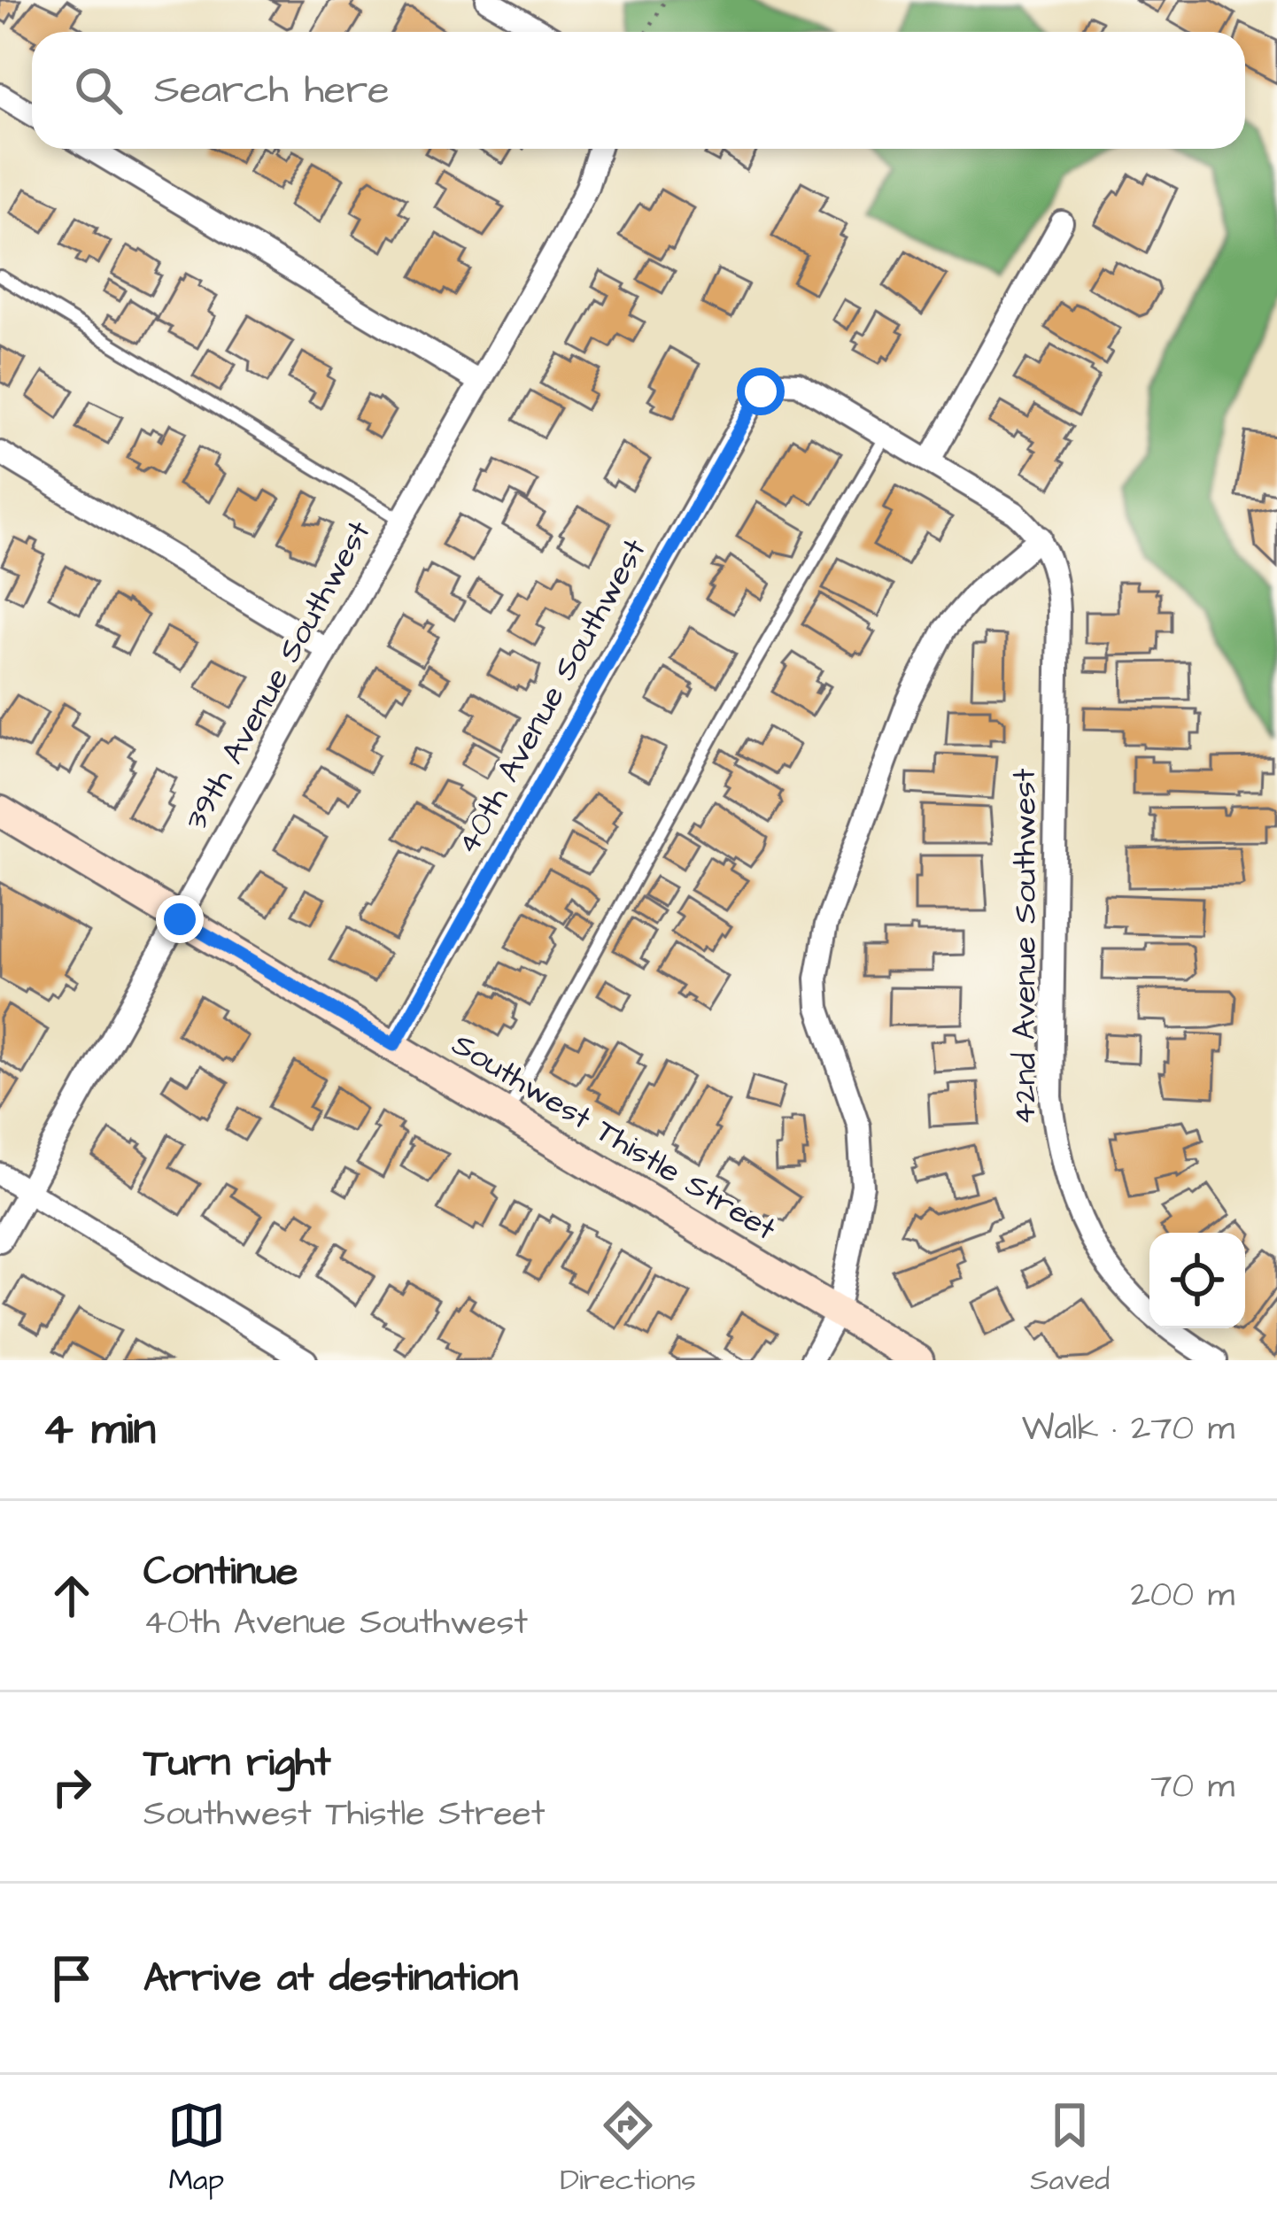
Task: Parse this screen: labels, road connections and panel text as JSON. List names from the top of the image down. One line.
{"streets":{"main road":["Southwest Thistle Street"],"street":["39th Avenue Southwest","40th Avenue Southwest","42nd Avenue Southwest"]},"crossings":[["39th Avenue Southwest","Southwest Thistle Street"],["40th Avenue Southwest","Southwest Thistle Street"]],"page":{"search":"Search here","heading":["4 min","Walk · 270 m"],"list":[["Continue","40th Avenue Southwest","200 m"],["Turn right","Southwest Thistle Street","70 m"],"Arrive at destination"],"nav":["Map","Directions","Saved"]}}
